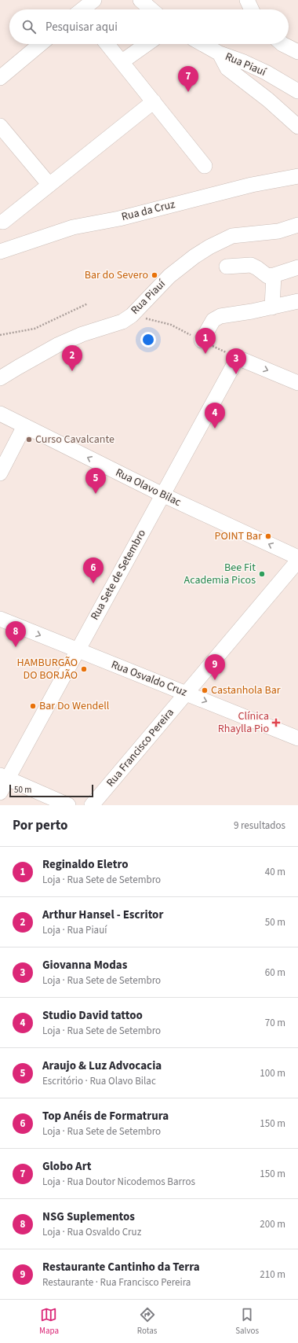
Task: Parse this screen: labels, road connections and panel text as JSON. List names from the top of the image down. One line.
{"streets":{"street":["Rua Piauí","Rua da Cruz","Rua Olavo Bilac","Rua Sete de Setembro","Rua Osvaldo Cruz","Rua Francisco Pereira"]},"crossings":[["Rua Olavo Bilac","Rua Sete de Setembro"],["Rua Sete de Setembro","Rua Osvaldo Cruz"],["Rua Osvaldo Cruz","Rua Francisco Pereira"]],"one_way":["Rua Olavo Bilac","Rua Osvaldo Cruz"],"places":{"other":["Bar do Severo","Curso Cavalcante","POINT Bar","Bee Fit Academia Picos","HAMBURGÃO DO BORJÃO","Castanhola Bar","Bar Do Wendell"],"health":["Clínica Rhaylla Pio"]},"scale_bar":"50 m","page":{"search":"Pesquisar aqui","pins":["7","1","2","3","4","5","6","8","9"],"scale":"50 m","heading":["Por perto","9 resultados"],"list":[{"mark":"1","name":"Reginaldo Eletro","note":"Loja · Rua Sete de Setembro","value":"40 m"},{"mark":"2","name":"Arthur Hansel - Escritor","note":"Loja · Rua Piauí","value":"50 m"},{"mark":"3","name":"Giovanna Modas","note":"Loja · Rua Sete de Setembro","value":"60 m"},{"mark":"4","name":"Studio David tattoo","note":"Loja · Rua Sete de Setembro","value":"70 m"},{"mark":"5","name":"Araujo & Luz Advocacia","note":"Escritório · Rua Olavo Bilac","value":"100 m"},{"mark":"6","name":"Top Anéis de Formatrura","note":"Loja · Rua Sete de Setembro","value":"150 m"},{"mark":"7","name":"Globo Art","note":"Loja · Rua Doutor Nicodemos Barros","value":"150 m"},{"mark":"8","name":"NSG Suplementos","note":"Loja · Rua Osvaldo Cruz","value":"200 m"},{"mark":"9","name":"Restaurante Cantinho da Terra","note":"Restaurante · Rua Francisco Pereira","value":"210 m"}],"nav":["Mapa","Rotas","Salvos"]}}
